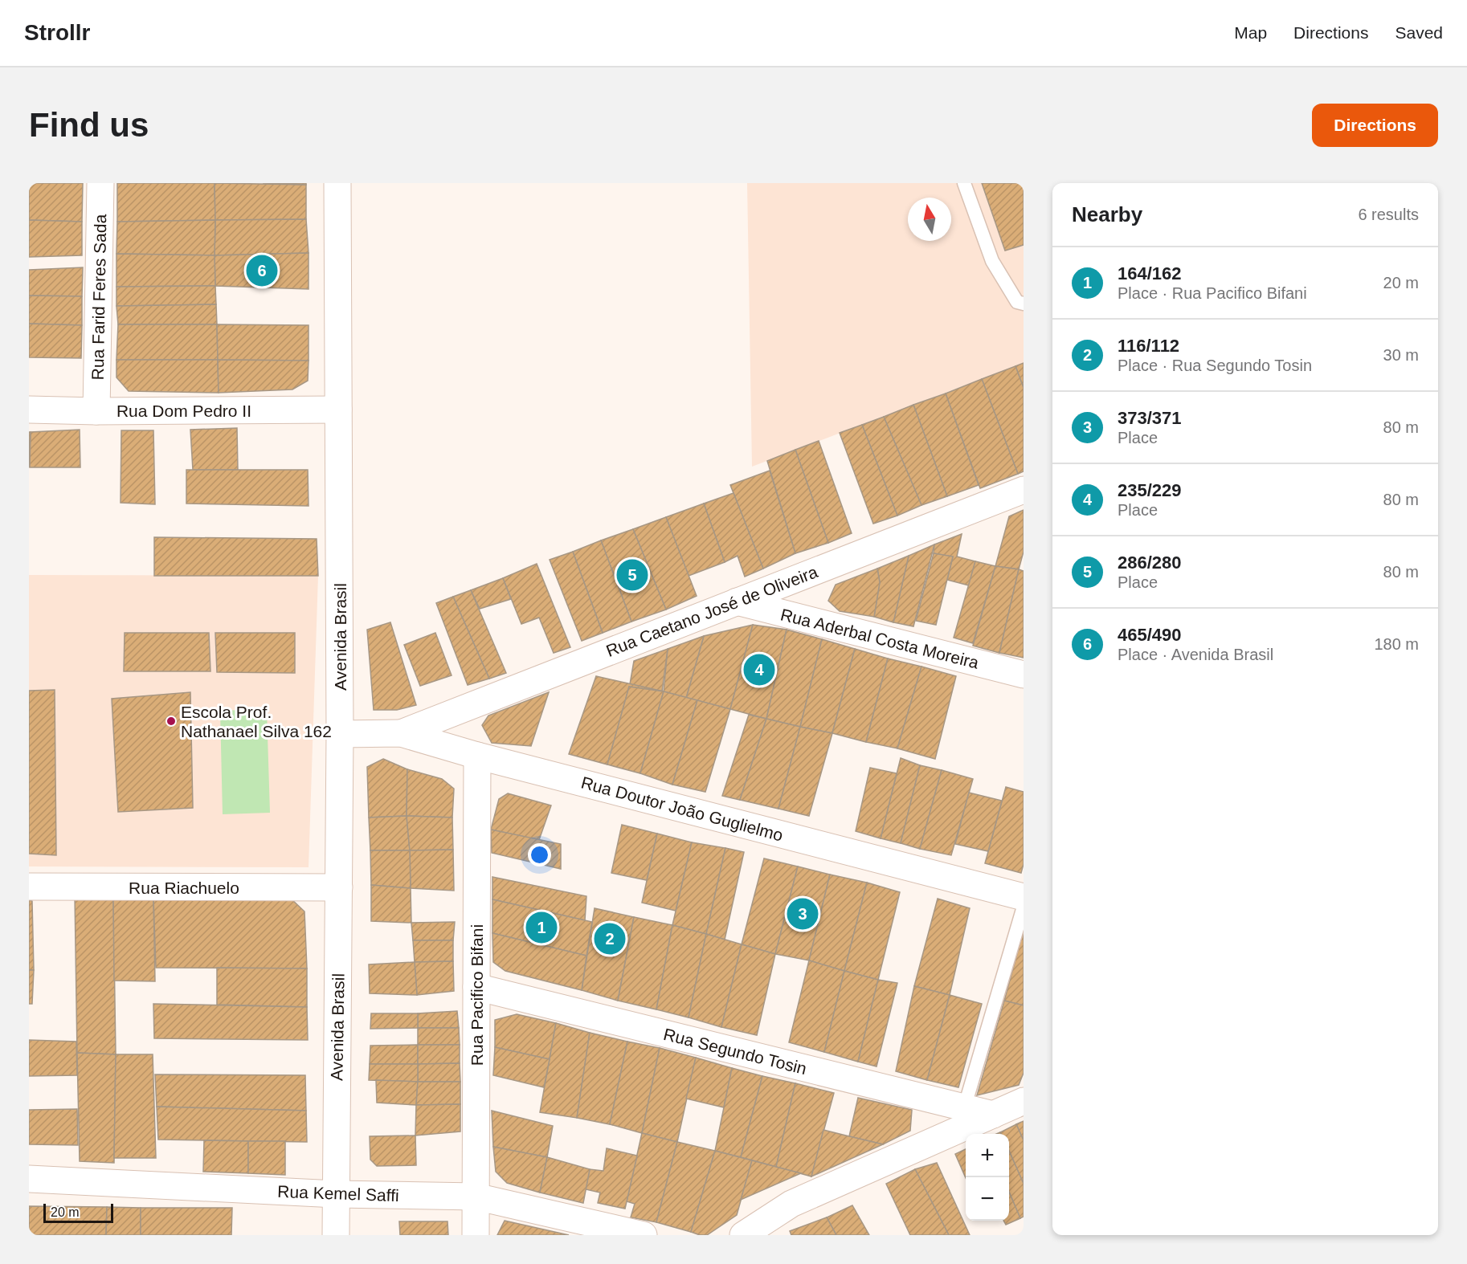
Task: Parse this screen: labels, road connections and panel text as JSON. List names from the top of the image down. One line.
{"streets":{"street":["Rua Farid Feres Sada","Rua Dom Pedro II","Rua Caetano José de Oliveira","Avenida Brasil","Rua Aderbal Costa Moreira","Rua Doutor João Guglielmo","Rua Riachuelo","Rua Pacifico Bifani","Rua Segundo Tosin","Rua Kemel Saffi"]},"crossings":[["Rua Farid Feres Sada","Rua Dom Pedro II"],["Rua Dom Pedro II","Avenida Brasil"],["Rua Caetano José de Oliveira","Rua Aderbal Costa Moreira"],["Rua Caetano José de Oliveira","Rua Doutor João Guglielmo"],["Avenida Brasil","Rua Doutor João Guglielmo"],["Avenida Brasil","Rua Riachuelo"],["Avenida Brasil","Rua Kemel Saffi"],["Rua Doutor João Guglielmo","Rua Pacifico Bifani"],["Rua Pacifico Bifani","Rua Segundo Tosin"],["Rua Pacifico Bifani","Rua Kemel Saffi"]],"places":["Escola Prof. Nathanael Silva 162"],"scale_bar":"20 m","north":"top","page":{"header":"Strollr","nav":["Map","Directions","Saved"],"buttons":"Directions","title":"Find us","heading":["Nearby","6 results"],"list":[{"mark":"1","name":"164/162","note":"Place · Rua Pacifico Bifani","value":"20 m"},{"mark":"2","name":"116/112","note":"Place · Rua Segundo Tosin","value":"30 m"},{"mark":"3","name":"373/371","note":"Place","value":"80 m"},{"mark":"4","name":"235/229","note":"Place","value":"80 m"},{"mark":"5","name":"286/280","note":"Place","value":"80 m"},{"mark":"6","name":"465/490","note":"Place · Avenida Brasil","value":"180 m"}],"pins":["6","5","4","3","1","2"],"map_buttons":["+","−"],"scale":"20 m"}}
